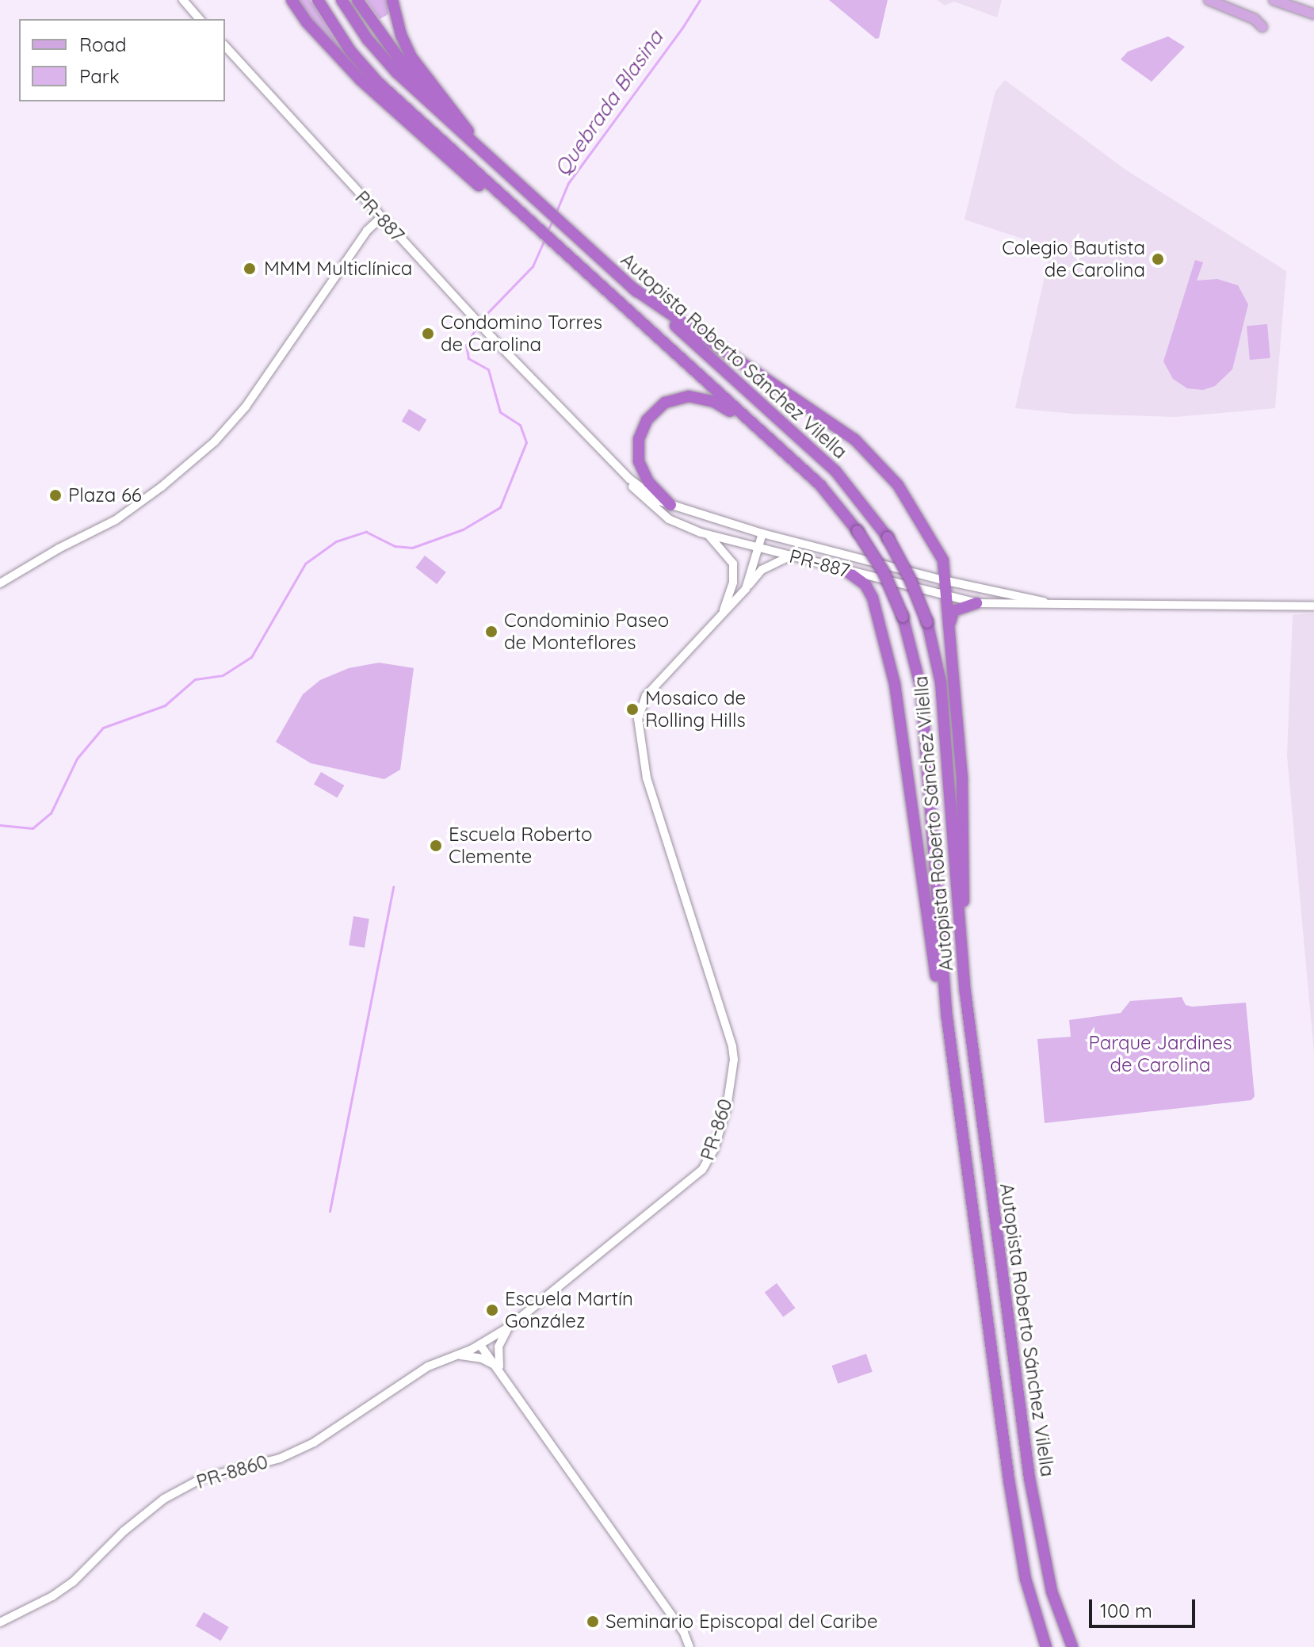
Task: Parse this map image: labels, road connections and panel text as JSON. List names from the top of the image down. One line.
{"streets":{"highway":["Autopista Roberto Sánchez Vilella"],"street":["PR-887","PR-860","PR-8860"]},"crossings":[["PR-887","PR-860"],["PR-860","PR-8860"]],"water":["Quebrada Blasina"],"parks":["Parque Jardines de Carolina"],"places":["Colegio Bautista de Carolina","MMM Multiclínica","Condomino Torres de Carolina","Plaza 66","Condominio Paseo de Monteflores","Mosaico de Rolling Hills","Escuela Roberto Clemente","Escuela Martín González","Seminario Episcopal del Caribe"],"legend":["Road","Park"],"scale_bar":"100 m"}
